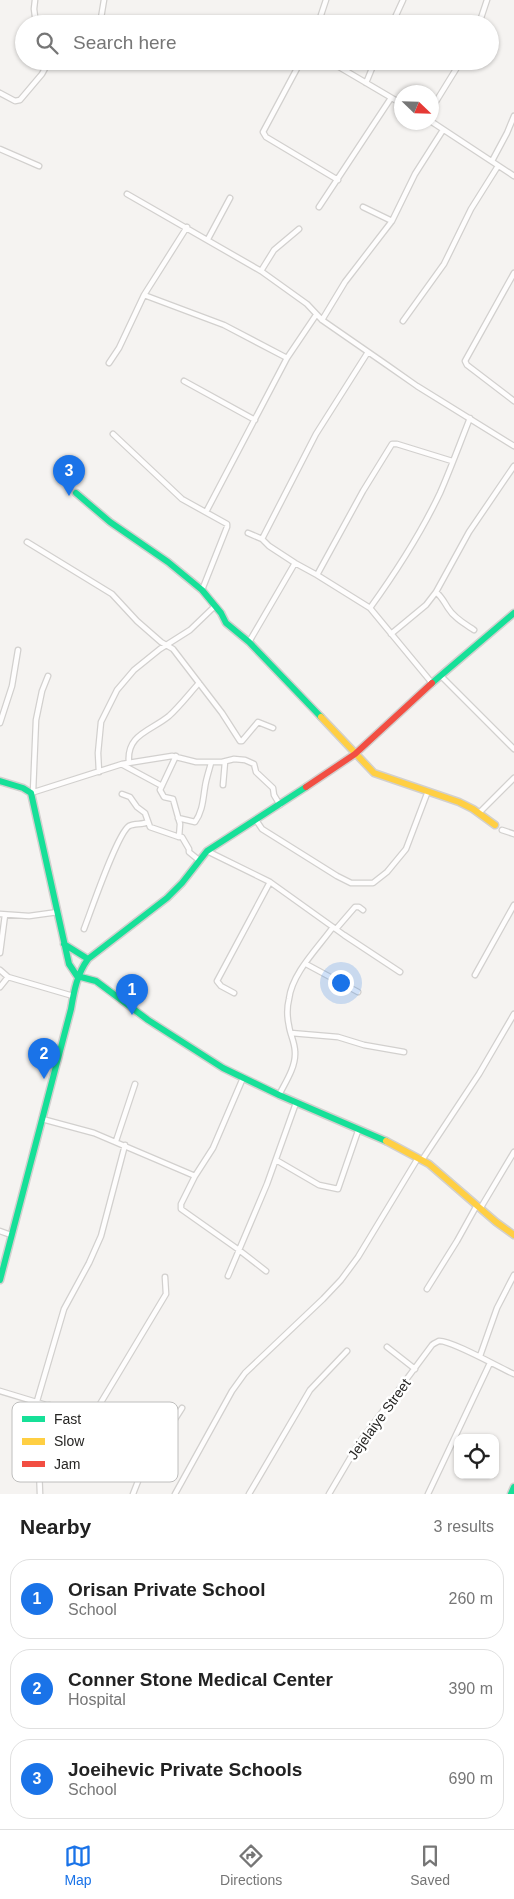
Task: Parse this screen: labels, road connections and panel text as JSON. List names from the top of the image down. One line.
{"streets":{"street":["Jejelaiye Street"]},"legend":["Fast","Slow","Jam"],"north":"bottom right","page":{"search":"Search here","pins":["3","1","2"],"heading":["Nearby","3 results"],"list":[{"mark":"1","name":"Orisan Private School","note":"School","value":"260 m"},{"mark":"2","name":"Conner Stone Medical Center","note":"Hospital","value":"390 m"},{"mark":"3","name":"Joeihevic Private Schools","note":"School","value":"690 m"}],"nav":["Map","Directions","Saved"]}}
